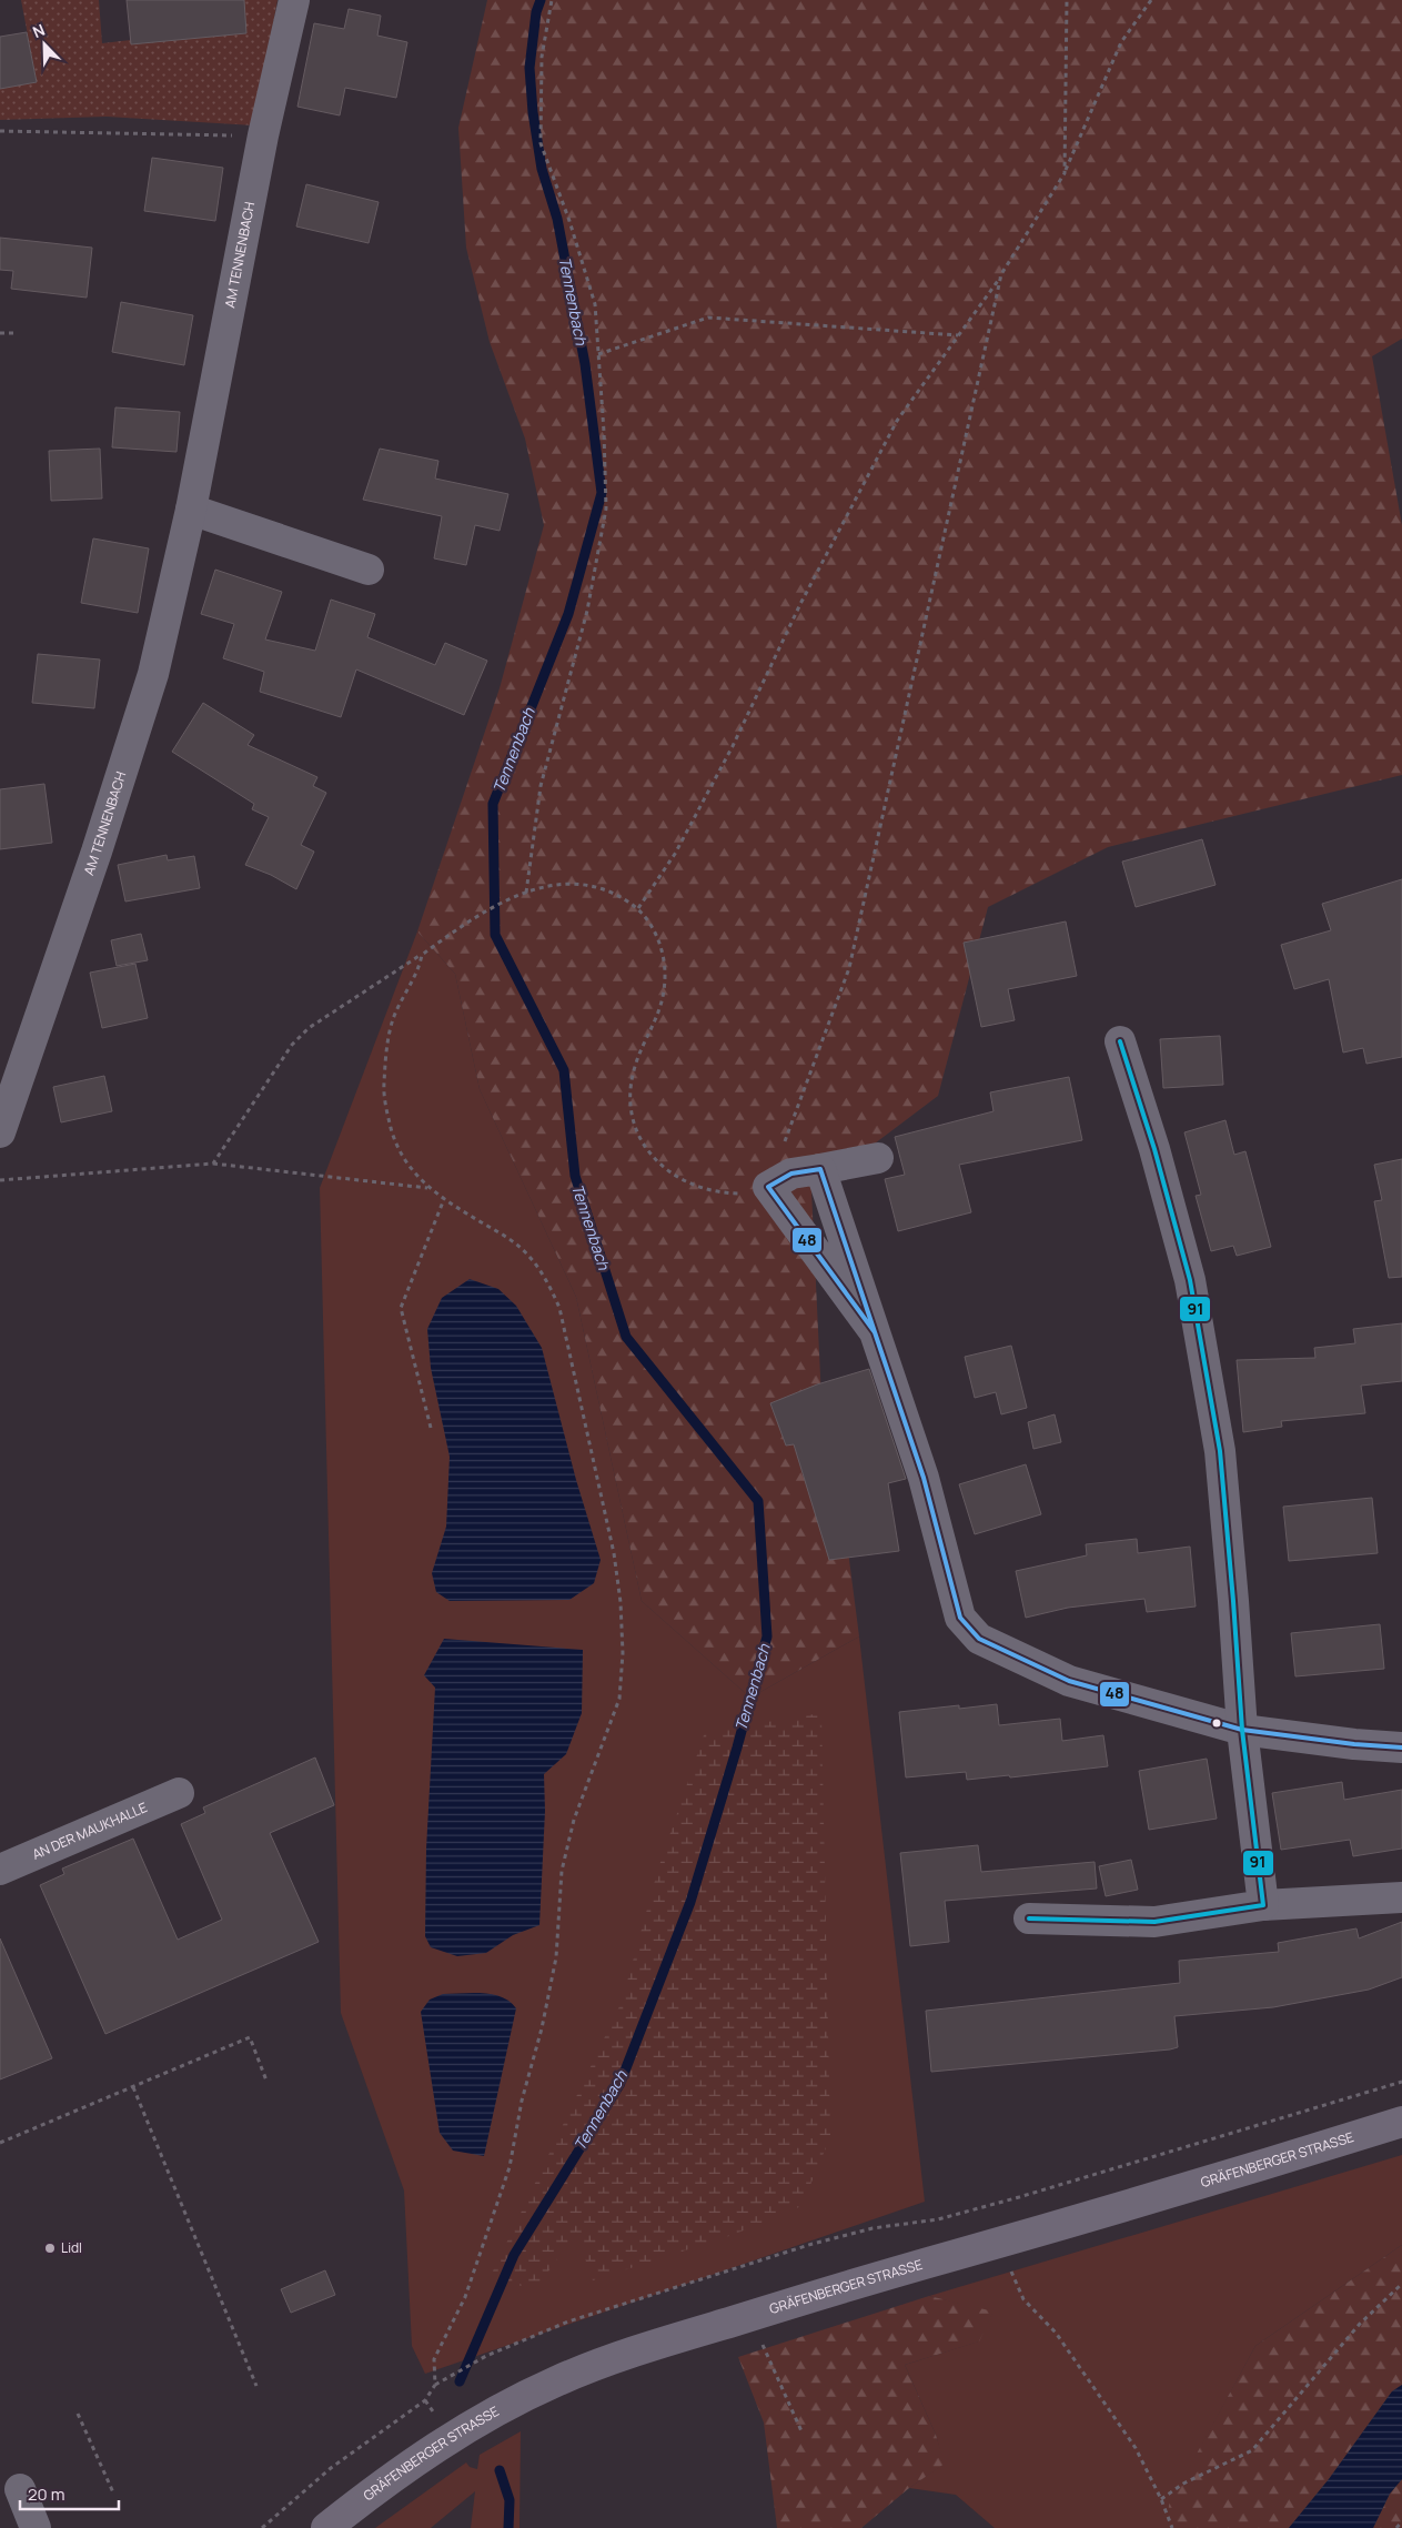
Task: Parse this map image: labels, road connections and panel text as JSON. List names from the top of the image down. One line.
{"streets":{"main road":["GRÄFENBERGER STRASSE"],"street":["AM TENNENBACH","AN DER MAUKHALLE"]},"water":["Tennenbach"],"places":["Lidl"],"lines":["transit line 91","transit line 48"],"scale_bar":"20 m","north":"top left"}
